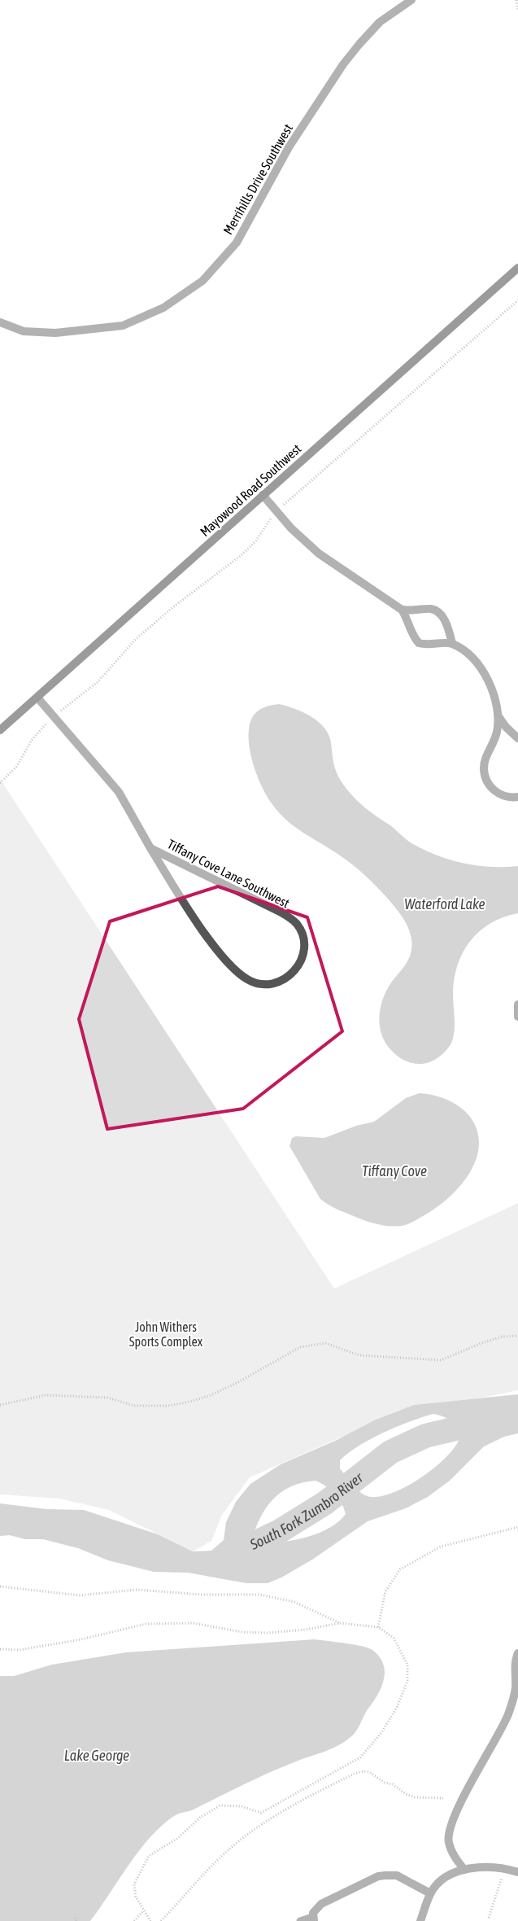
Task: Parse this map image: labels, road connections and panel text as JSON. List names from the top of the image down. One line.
{"streets":{"street":["Merrihills Drive Southwest","Mayowood Road Southwest","Tiffany Cove Lane Southwest"]},"crossings":[["Mayowood Road Southwest","Tiffany Cove Lane Southwest"]],"water":["Waterford Lake","Tiffany Cove","South Fork Zumbro River","Lake George"],"parks":["John Withers Sports Complex"]}
